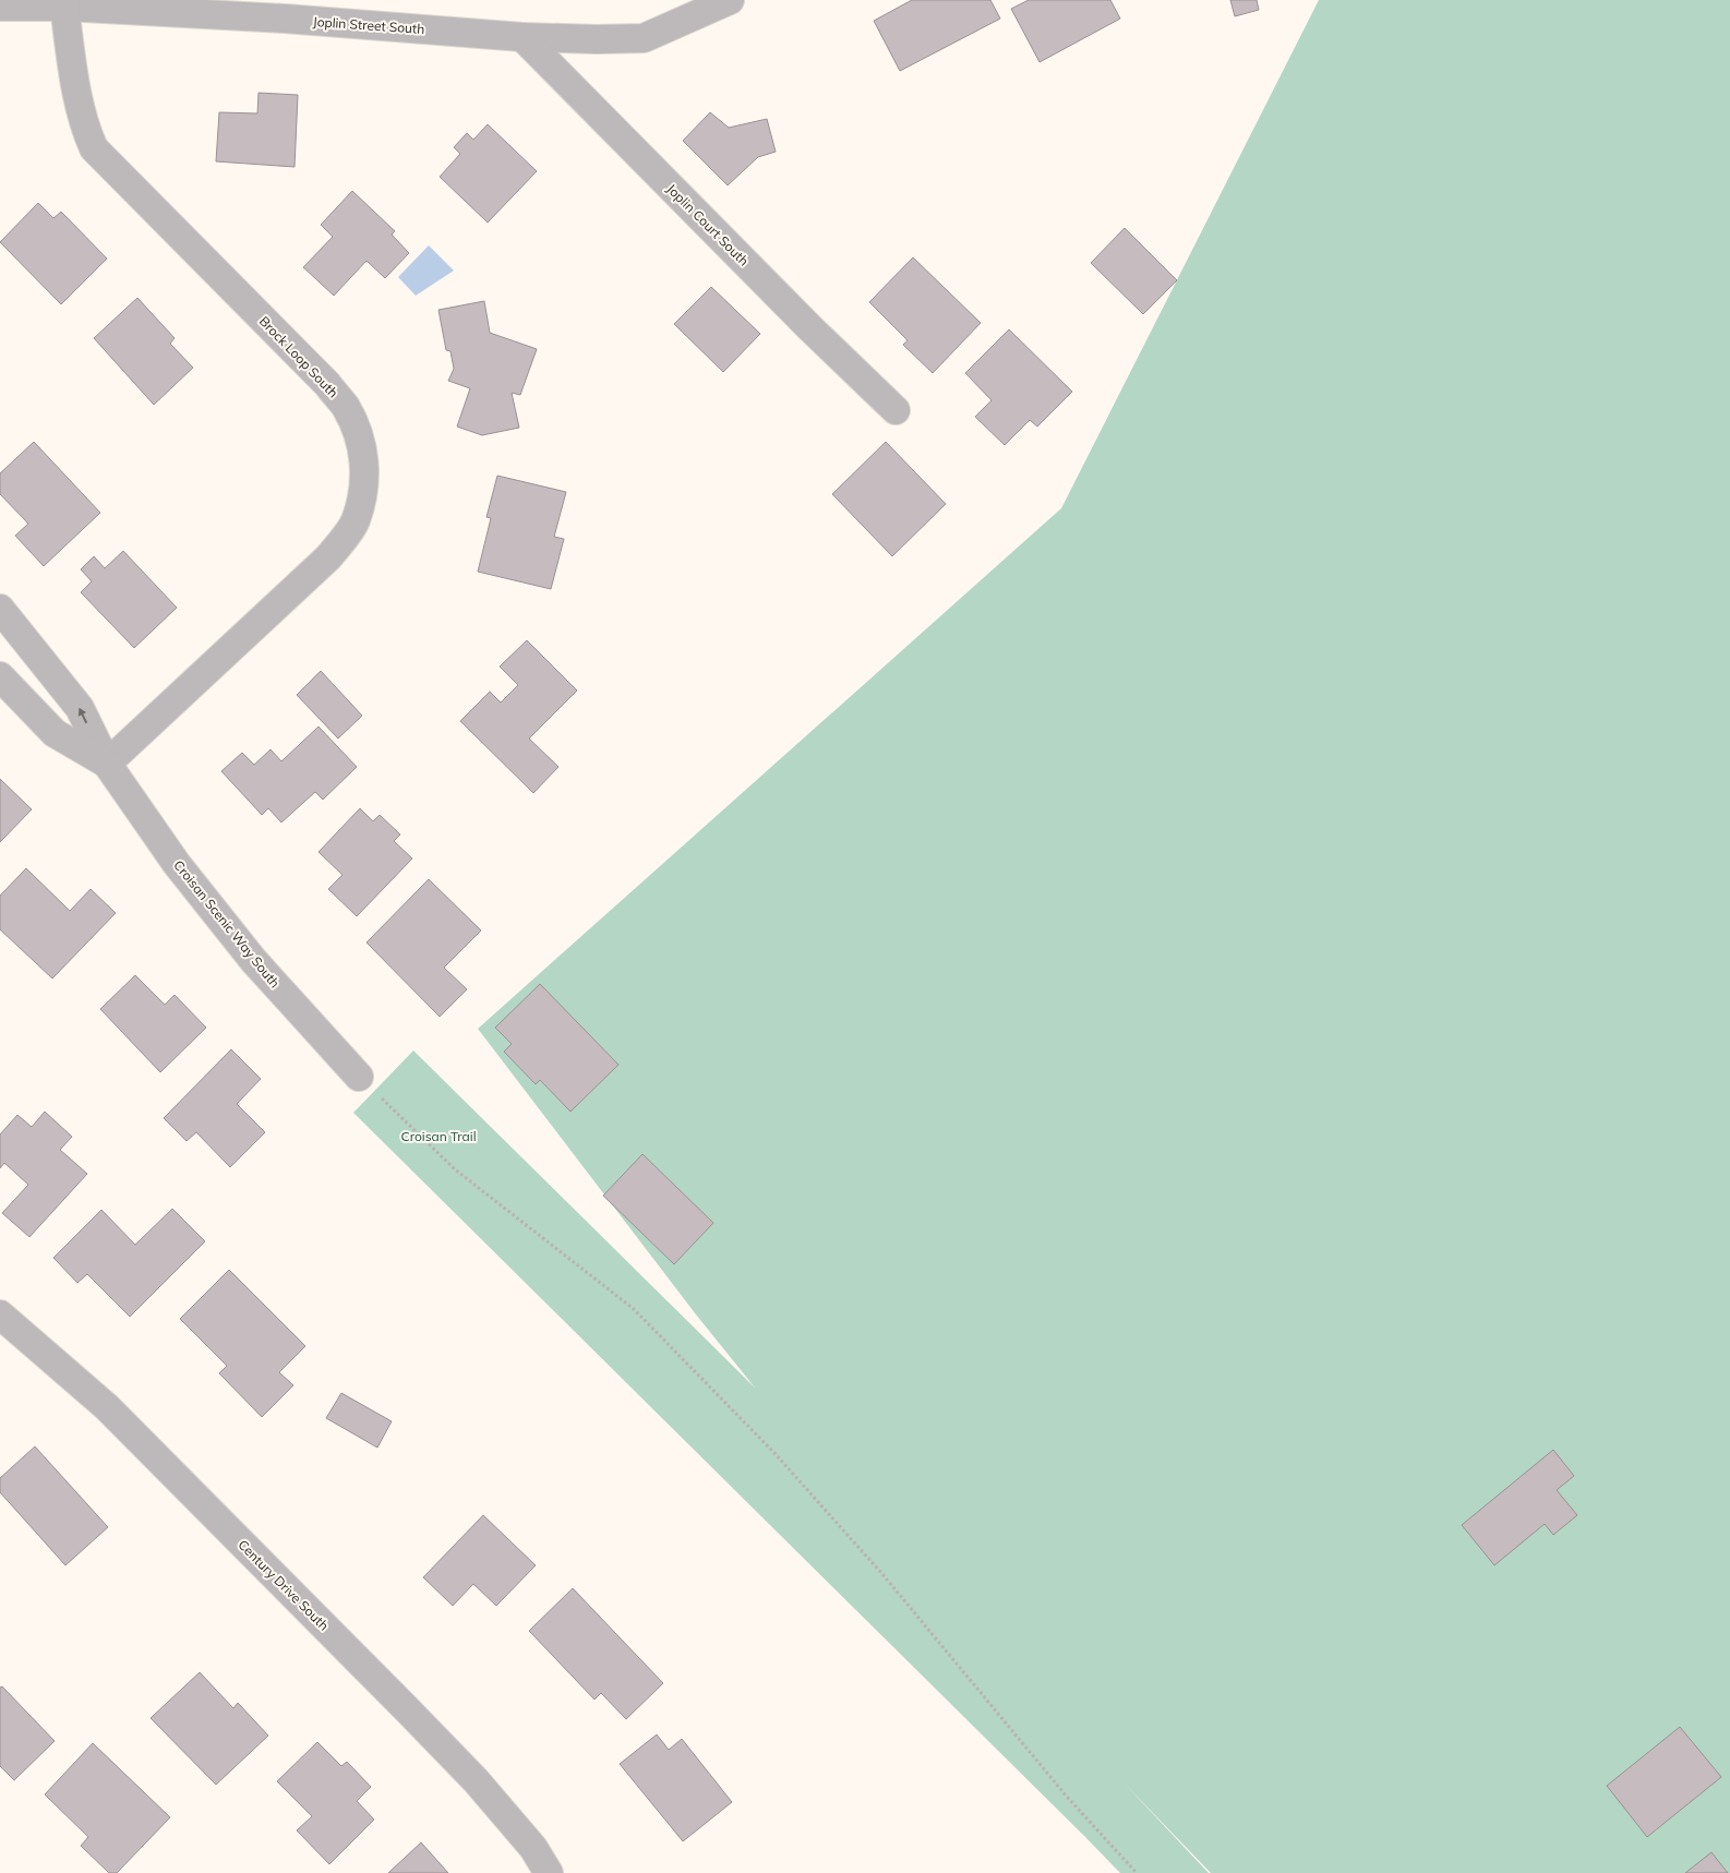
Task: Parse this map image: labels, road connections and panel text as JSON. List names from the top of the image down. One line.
{"streets":{"street":["Joplin Street South","Joplin Court South","Brock Loop South","Croisan Scenic Way South","Century Drive South"]},"crossings":[["Joplin Street South","Joplin Court South"],["Joplin Street South","Brock Loop South"],["Brock Loop South","Croisan Scenic Way South"]],"parks":["Croisan Trail"]}
